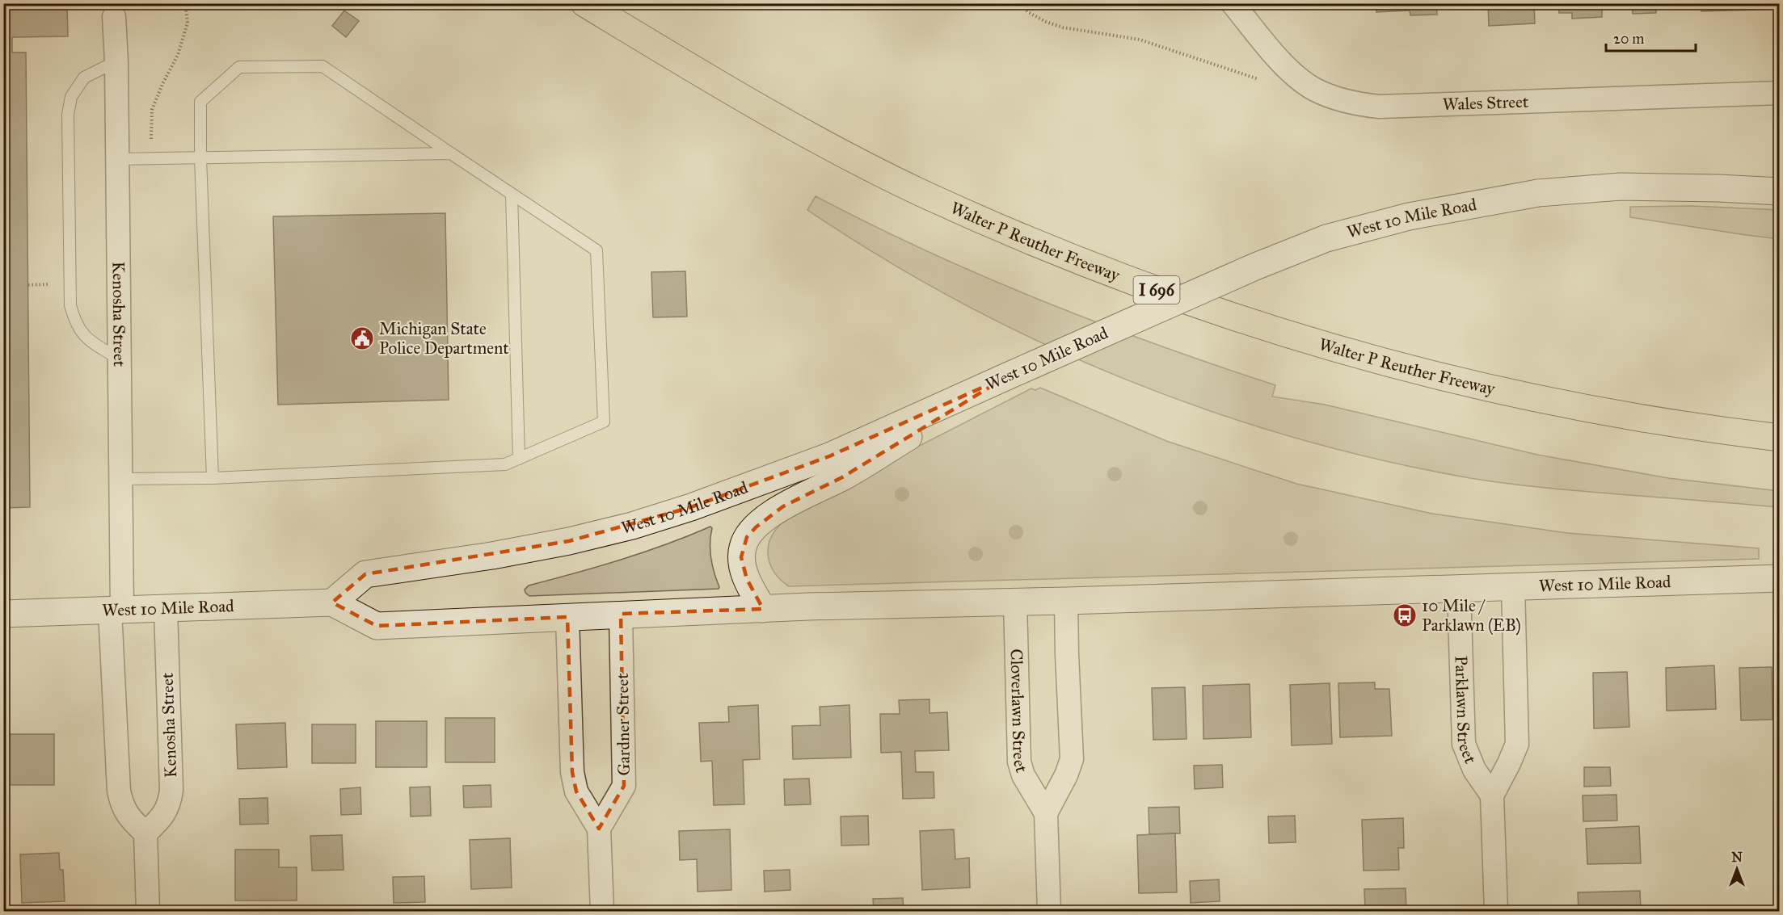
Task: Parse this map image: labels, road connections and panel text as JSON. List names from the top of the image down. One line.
{"streets":{"highway":["Walter P Reuther Freeway","I 696"],"main road":["West 10 Mile Road"],"street":["Wales Street","Kenosha Street","Parklawn Street","Cloverlawn Street","Gardner Street"]},"crossings":[["West 10 Mile Road","Kenosha Street"],["West 10 Mile Road","Parklawn Street"],["West 10 Mile Road","Cloverlawn Street"],["West 10 Mile Road","Gardner Street"]],"places":{"public building":["Michigan State Police Department"],"bus stop":["10 Mile / Parklawn (EB)"]},"scale_bar":"20 m","north":"top"}
